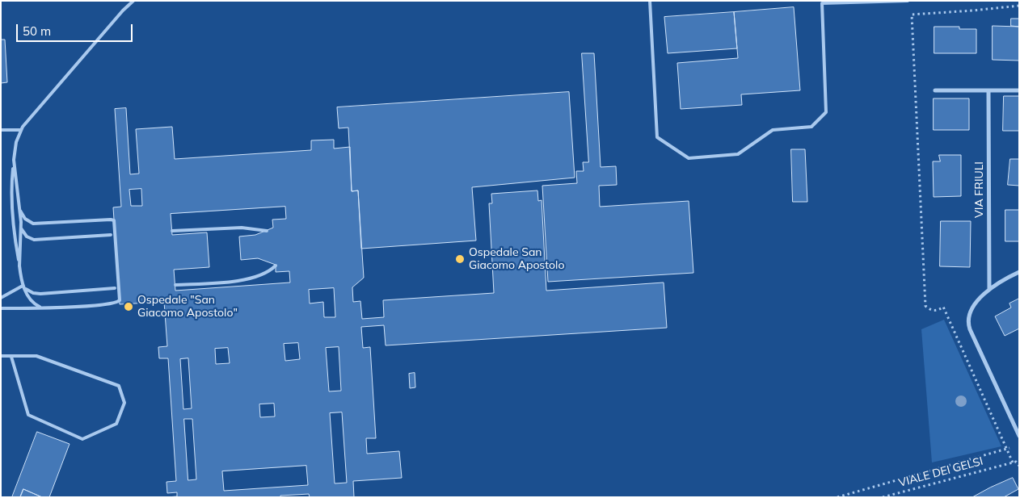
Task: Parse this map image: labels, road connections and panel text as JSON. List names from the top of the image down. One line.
{"streets":{"street":["VIA FRIULI"],"path":["VIALE DEI GELSI"]},"places":["Ospedale San Giacomo Apostolo","Ospedale \"San Giacomo Apostolo\""],"scale_bar":"50 m"}
